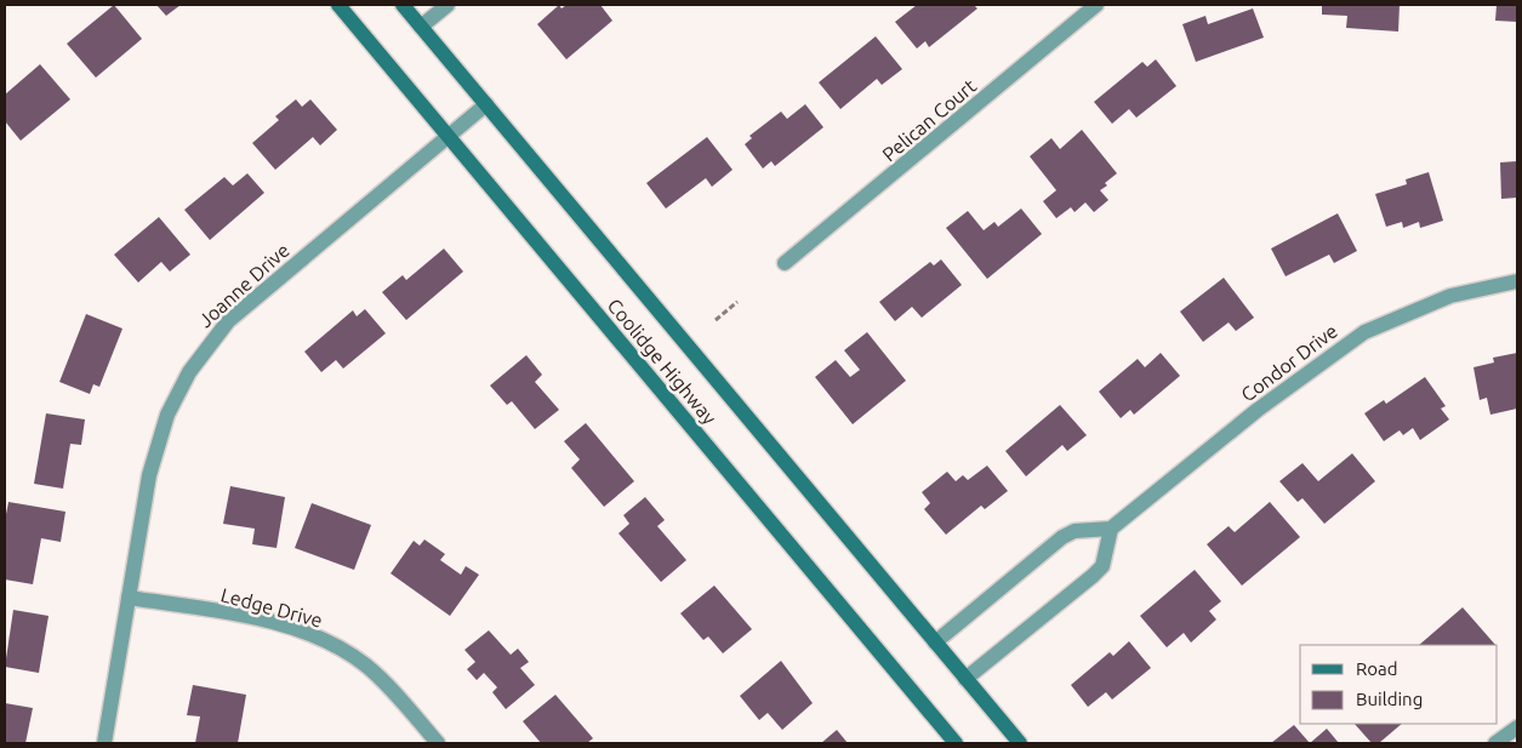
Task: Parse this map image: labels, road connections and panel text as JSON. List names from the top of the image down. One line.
{"streets":{"main road":["Coolidge Highway"],"street":["Pelican Court","Joanne Drive","Condor Drive","Ledge Drive"]},"crossings":[["Joanne Drive","Coolidge Highway"],["Joanne Drive","Ledge Drive"]],"legend":["Road","Building"]}
